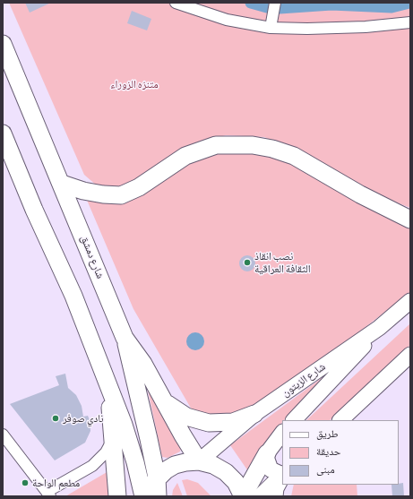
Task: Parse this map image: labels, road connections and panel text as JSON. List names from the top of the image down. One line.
{"streets":{"main road":["شارع دمشق","شارع الزيتون"]},"crossings":[["شارع دمشق","شارع الزيتون"]],"parks":["متنزه الزوراء"],"places":["نصب انقاذ الثقافة العراقية","نادي صوفر","مطعم الواحة"],"legend":["طريق","حديقة","مبنى"]}
